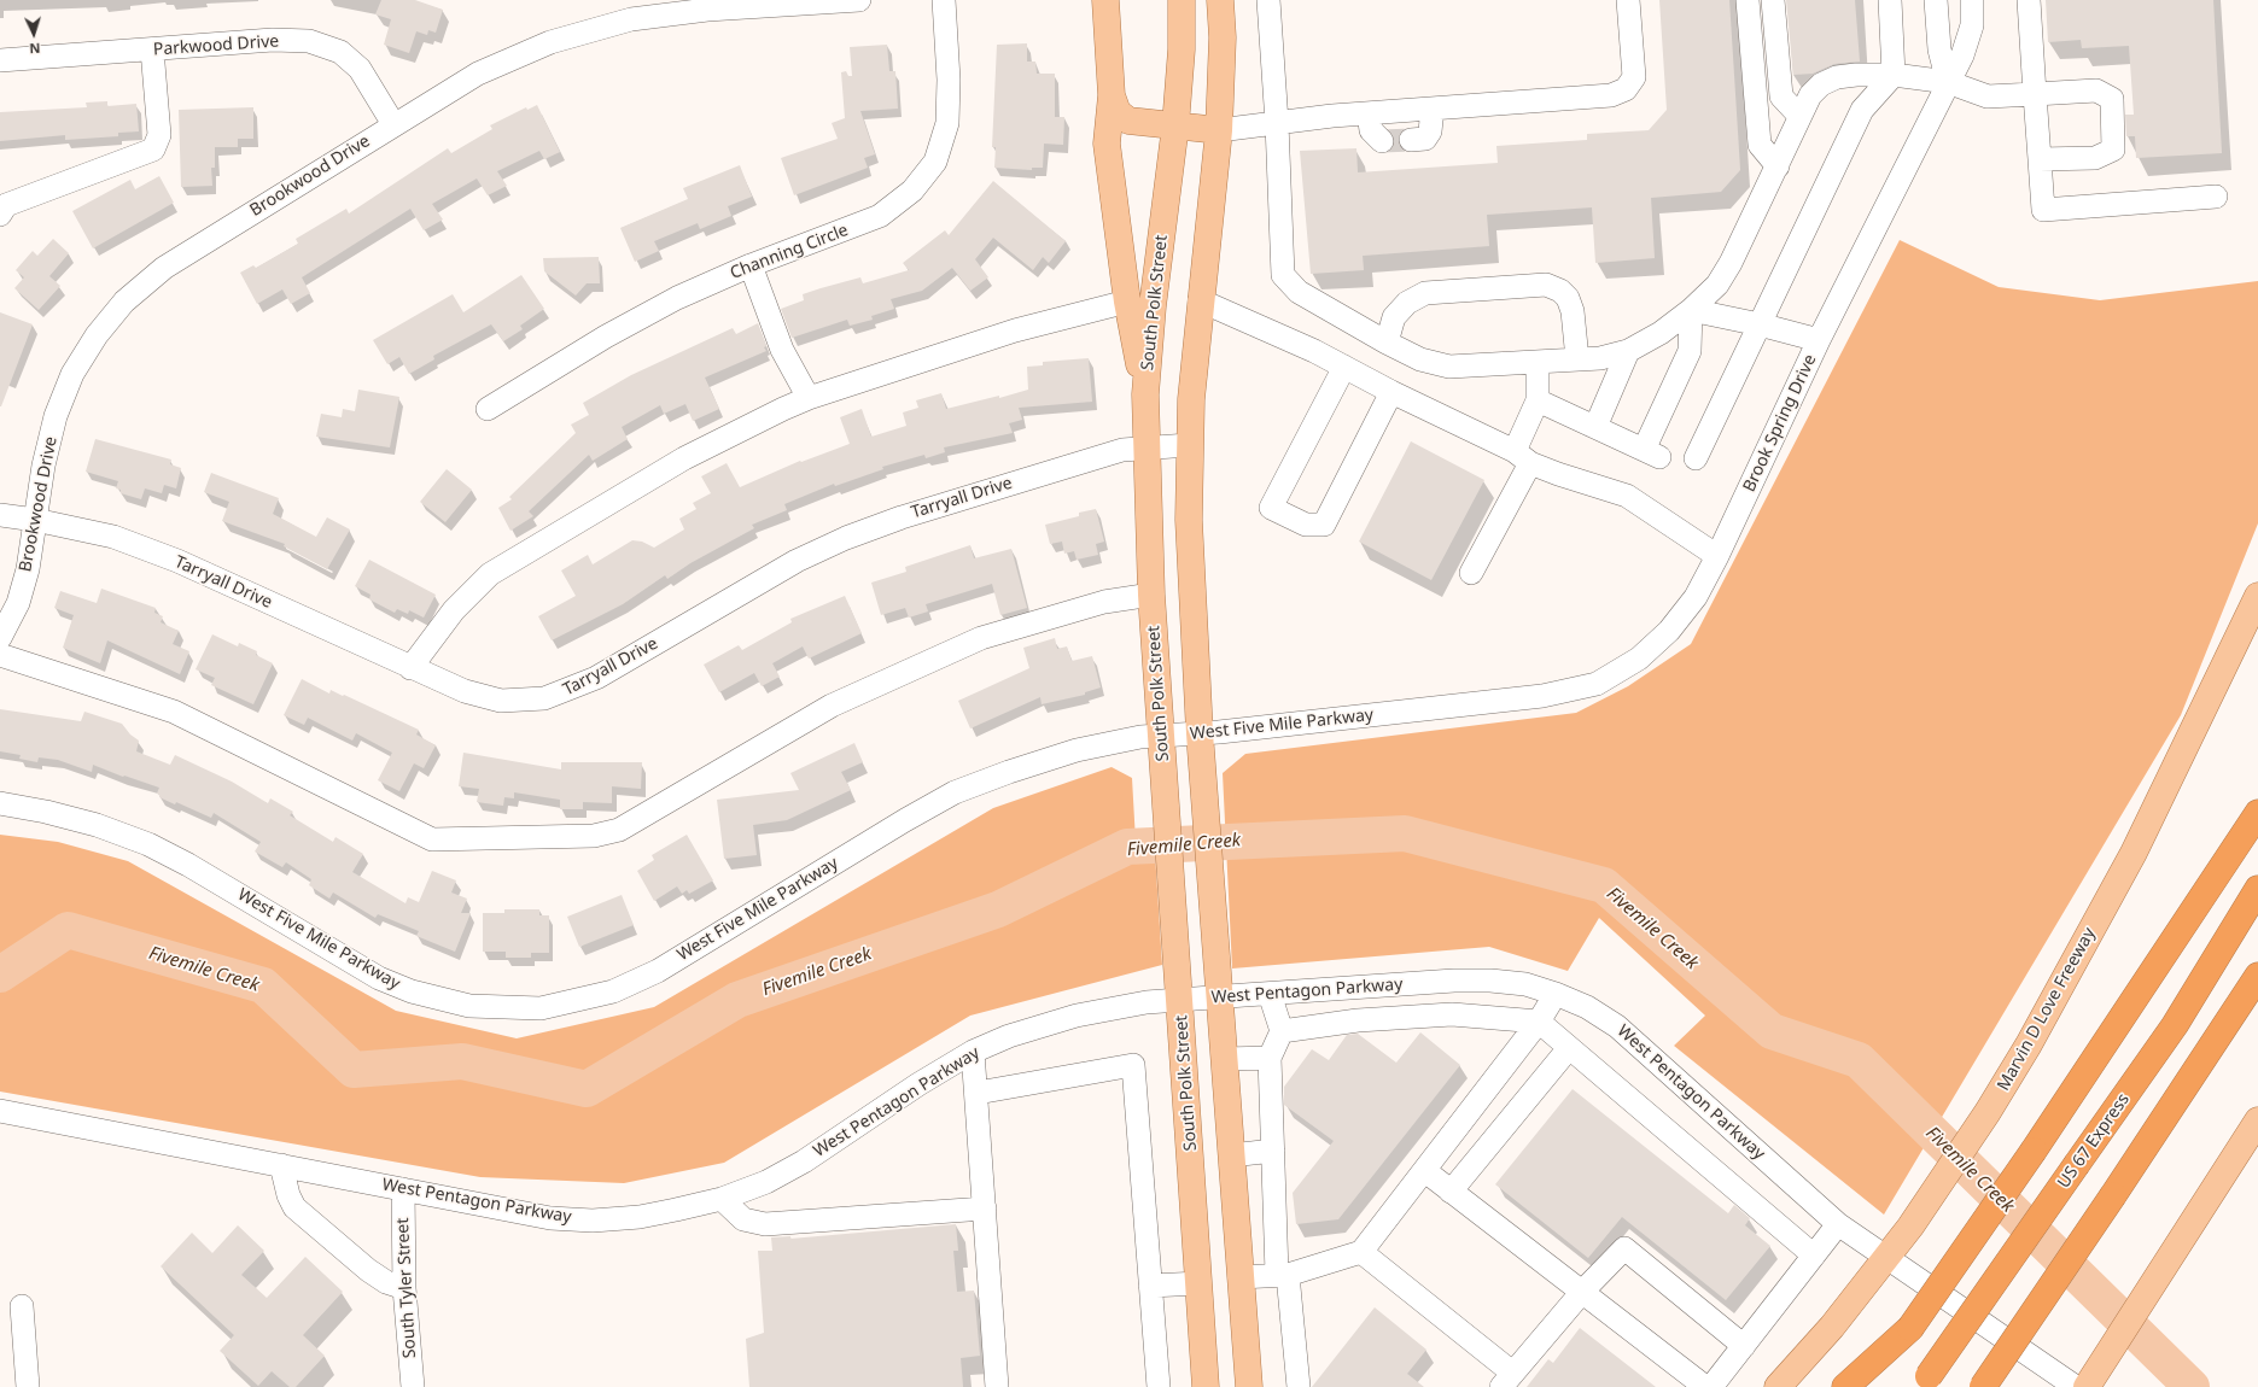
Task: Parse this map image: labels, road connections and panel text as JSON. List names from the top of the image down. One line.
{"streets":{"highway":["US 67 Express"],"main road":["South Polk Street","Marvin D Love Freeway"],"street":["Parkwood Drive","Brookwood Drive","Channing Circle","Brook Spring Drive","Tarryall Drive","West Five Mile Parkway","West Pentagon Parkway","South Tyler Street"]},"crossings":[["Parkwood Drive","Brookwood Drive"],["Brookwood Drive","Tarryall Drive"],["South Polk Street","Tarryall Drive"],["South Polk Street","West Five Mile Parkway"],["South Polk Street","West Pentagon Parkway"],["Brook Spring Drive","West Five Mile Parkway"],["West Pentagon Parkway","Marvin D Love Freeway"],["West Pentagon Parkway","South Tyler Street"]],"water":["Fivemile Creek"],"north":"bottom"}
